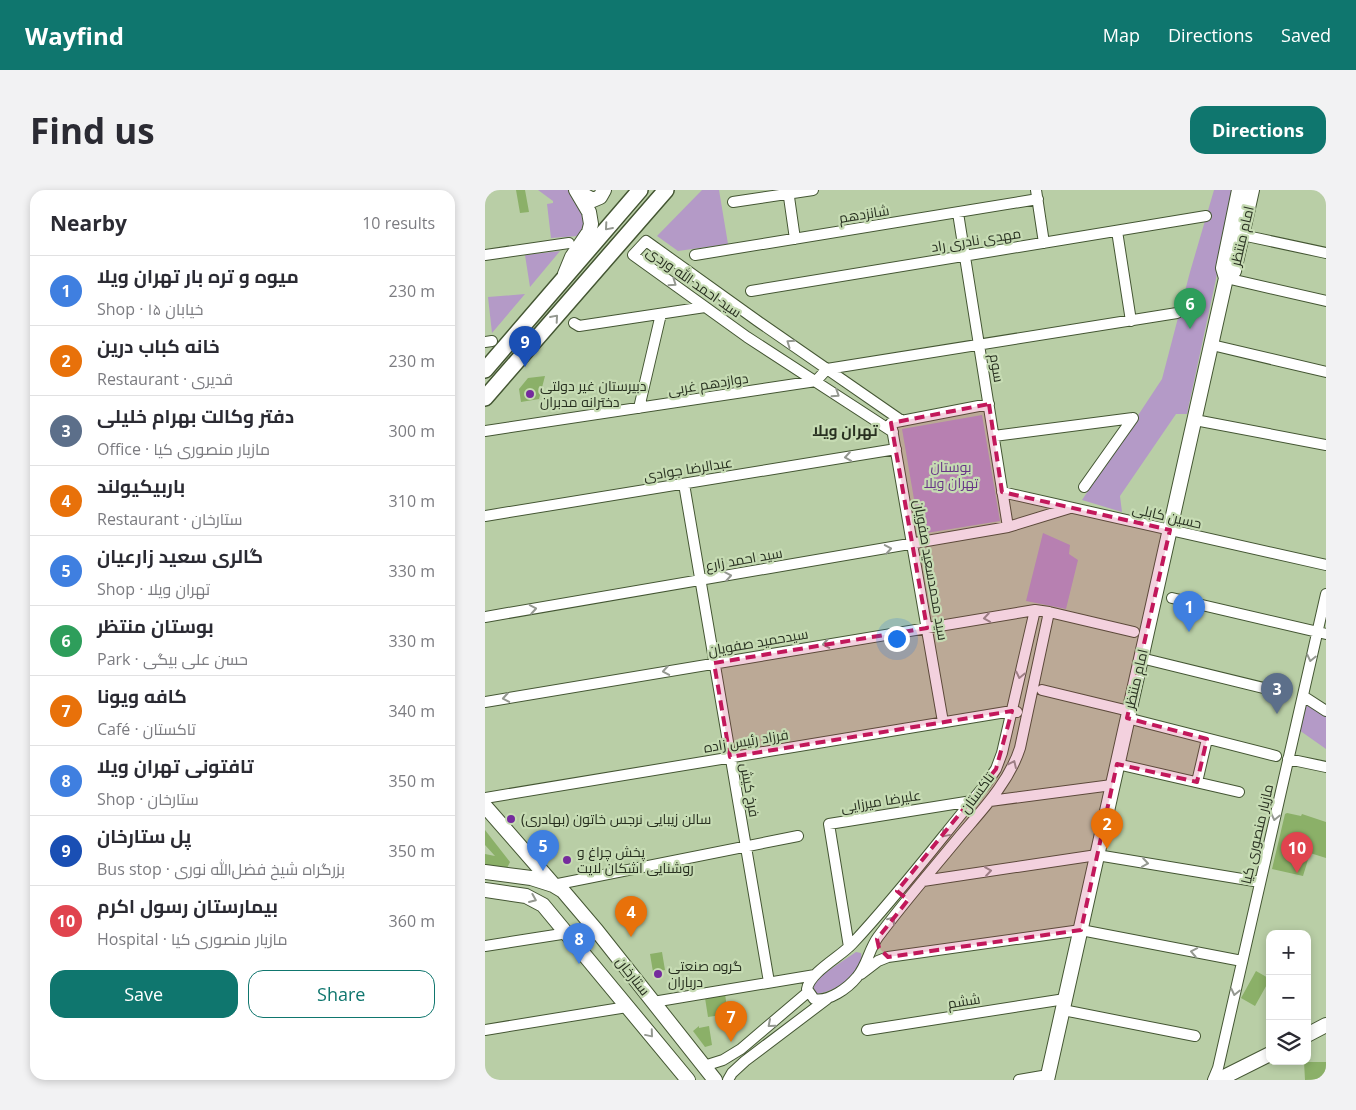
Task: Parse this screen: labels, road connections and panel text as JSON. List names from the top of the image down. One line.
{"streets":{"main road":["امام منتظر","ستارخان"],"street":["شانزدهم","مهدی نادری راد","سید احمد الله وردی","سوم","دوازدهم غربی","عبدالرضا جوادی","حسین کابلی","سید احمد زارع","سید محمدسعید صفویان","سیدحمید صفویان","فرزاد رئیس زاده","فرخ کیش","تاکستان","علیرضا میرزایی","مازیار منصوری کیا","ششم"]},"crossings":[["شانزدهم","سوم"],["امام منتظر","حسین کابلی"],["امام منتظر","ششم"],["مهدی نادری راد","سوم"],["سید احمد الله وردی","دوازدهم غربی"],["سید احمد الله وردی","سید محمدسعید صفویان"],["سوم","حسین کابلی"],["سوم","سید احمد زارع"],["عبدالرضا جوادی","سید محمدسعید صفویان"],["عبدالرضا جوادی","فرخ کیش"],["حسین کابلی","سید احمد زارع"],["سید احمد زارع","سید محمدسعید صفویان"],["سید احمد زارع","فرخ کیش"],["سید محمدسعید صفویان","سیدحمید صفویان"],["سید محمدسعید صفویان","فرزاد رئیس زاده"],["سیدحمید صفویان","فرخ کیش"],["سیدحمید صفویان","تاکستان"],["فرزاد رئیس زاده","فرخ کیش"],["فرزاد رئیس زاده","تاکستان"],["تاکستان","علیرضا میرزایی"]],"one_way":["عبدالرضا جوادی","سید احمد زارع","سیدحمید صفویان","مازیار منصوری کیا"],"districts":["تهران ویلا"],"parks":["بوستان تهران ویلا"],"places":["دبیرستان غیر دولتی دخترانه مدبران","سالن زیبایی نرجس خاتون (بهادری)","پخش چراغ و روشنایی اشکان لایت","گروه صنعتی درباران"],"page":{"header":"Wayfind","nav":["Map","Directions","Saved"],"buttons":["Directions",["Save","Share"]],"title":"Find us","heading":["Nearby","10 results"],"list":[{"mark":"1","name":"میوه و تره بار تهران ویلا","note":"Shop · خیابان ۱۵","value":"230 m"},{"mark":"2","name":"خانه کباب درین","note":"Restaurant · قدیری","value":"230 m"},{"mark":"3","name":"دفتر وکالت بهرام خلیلی","note":"Office · مازیار منصوری کیا","value":"300 m"},{"mark":"4","name":"باربیکیولند","note":"Restaurant · ستارخان","value":"310 m"},{"mark":"5","name":"گالری سعید زارعیان","note":"Shop · تهران ویلا","value":"330 m"},{"mark":"6","name":"بوستان منتظر","note":"Park · حسن علی بیگی","value":"330 m"},{"mark":"7","name":"کافه ویونا","note":"Café · تاکستان","value":"340 m"},{"mark":"8","name":"تافتونی تهران ویلا","note":"Shop · ستارخان","value":"350 m"},{"mark":"9","name":"پل ستارخان","note":"Bus stop · بزرگراه شیخ فضل‌الله نوری","value":"350 m"},{"mark":"10","name":"بیمارستان رسول اکرم","note":"Hospital · مازیار منصوری کیا","value":"360 m"}],"pins":["6","9","1","3","2","5","10","4","8","7"],"map_buttons":["+","−"]}}
